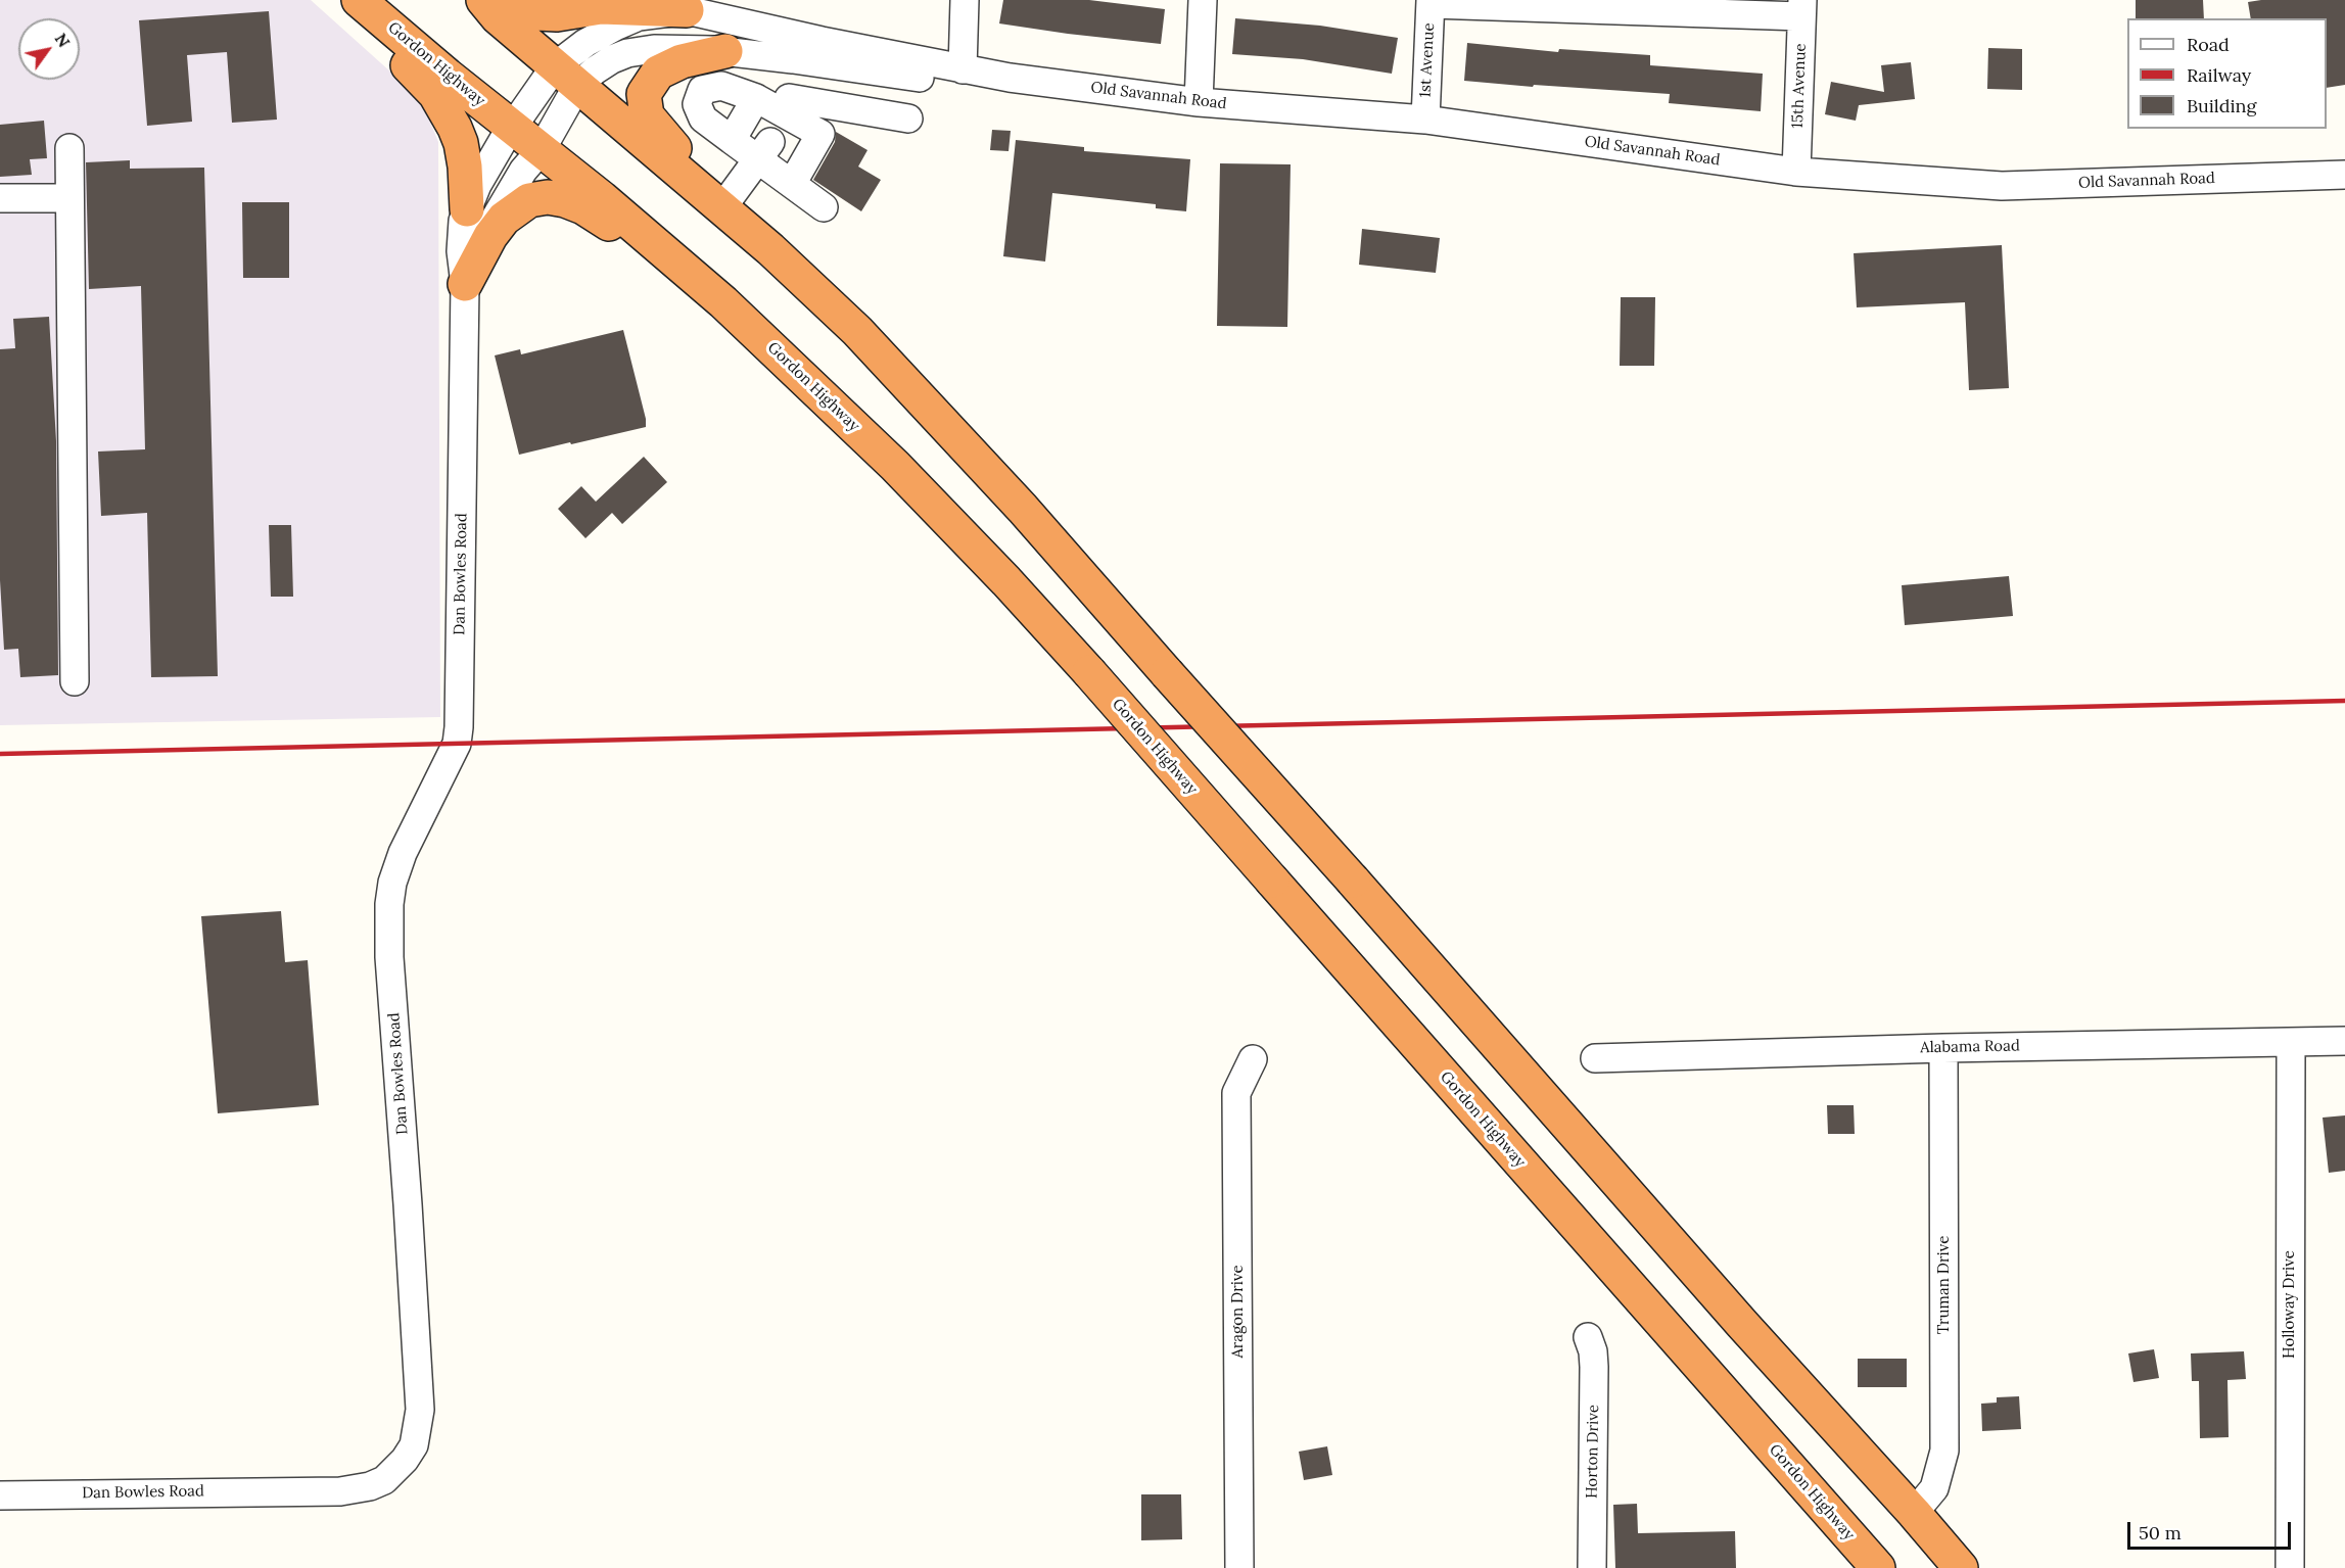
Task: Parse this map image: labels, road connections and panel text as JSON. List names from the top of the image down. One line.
{"streets":{"highway":["Gordon Highway"],"street":["1st Avenue","15th Avenue","Old Savannah Road","Dan Bowles Road","Alabama Road","Truman Drive","Holloway Drive","Aragon Drive","Horton Drive"]},"crossings":[["1st Avenue","Old Savannah Road"],["Gordon Highway","Old Savannah Road"],["Gordon Highway","Dan Bowles Road"],["15th Avenue","Old Savannah Road"],["Old Savannah Road","Dan Bowles Road"],["Alabama Road","Truman Drive"],["Alabama Road","Holloway Drive"]],"legend":["Road","Railway","Building"],"scale_bar":"50 m","north":"top right"}
